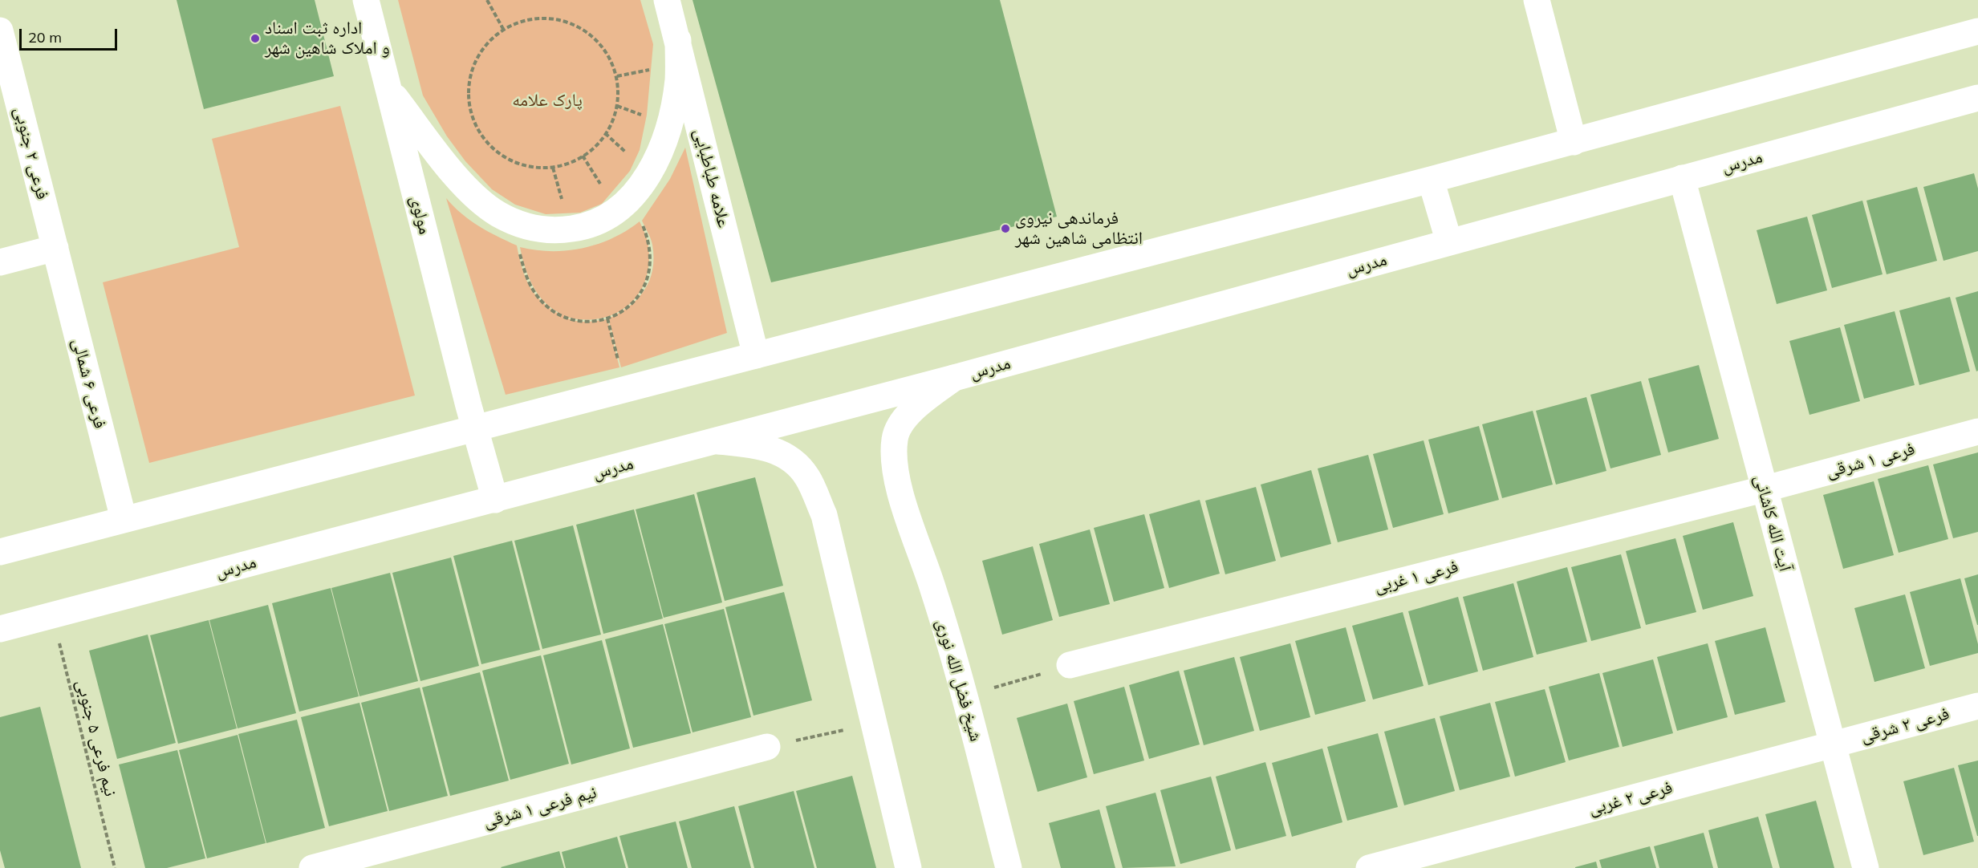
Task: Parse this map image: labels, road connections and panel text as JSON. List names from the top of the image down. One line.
{"streets":{"street":["فرعی ۲ جنوبی","مدرس","علامه طباطبایی","مولوی","فرعی ۶ شمالی","فرعی ۱ شرقی","آیت الله کاشانی","فرعی ۱ غربی","شیخ فضل الله نوری","فرعی ۲ شرقی","فرعی ۲ غربی","نیم فرعی ۱ شرقی"],"path":["نیم فرعی ۵ جنوبی"]},"crossings":[["فرعی ۲ جنوبی","فرعی ۶ شمالی"],["مدرس","مولوی"],["مدرس","آیت الله کاشانی"],["مدرس","شیخ فضل الله نوری"],["مدرس","نیم فرعی ۵ جنوبی"],["فرعی ۱ شرقی","آیت الله کاشانی"],["فرعی ۱ شرقی","فرعی ۱ غربی"],["آیت الله کاشانی","فرعی ۱ غربی"],["آیت الله کاشانی","فرعی ۲ شرقی"],["آیت الله کاشانی","فرعی ۲ غربی"],["فرعی ۲ شرقی","فرعی ۲ غربی"]],"parks":["پارک علامه"],"places":["اداره ثبت اسناد و املاک شاهین شهر","فرماندهی نیروی انتظامی شاهین شهر"],"scale_bar":"20 m"}
